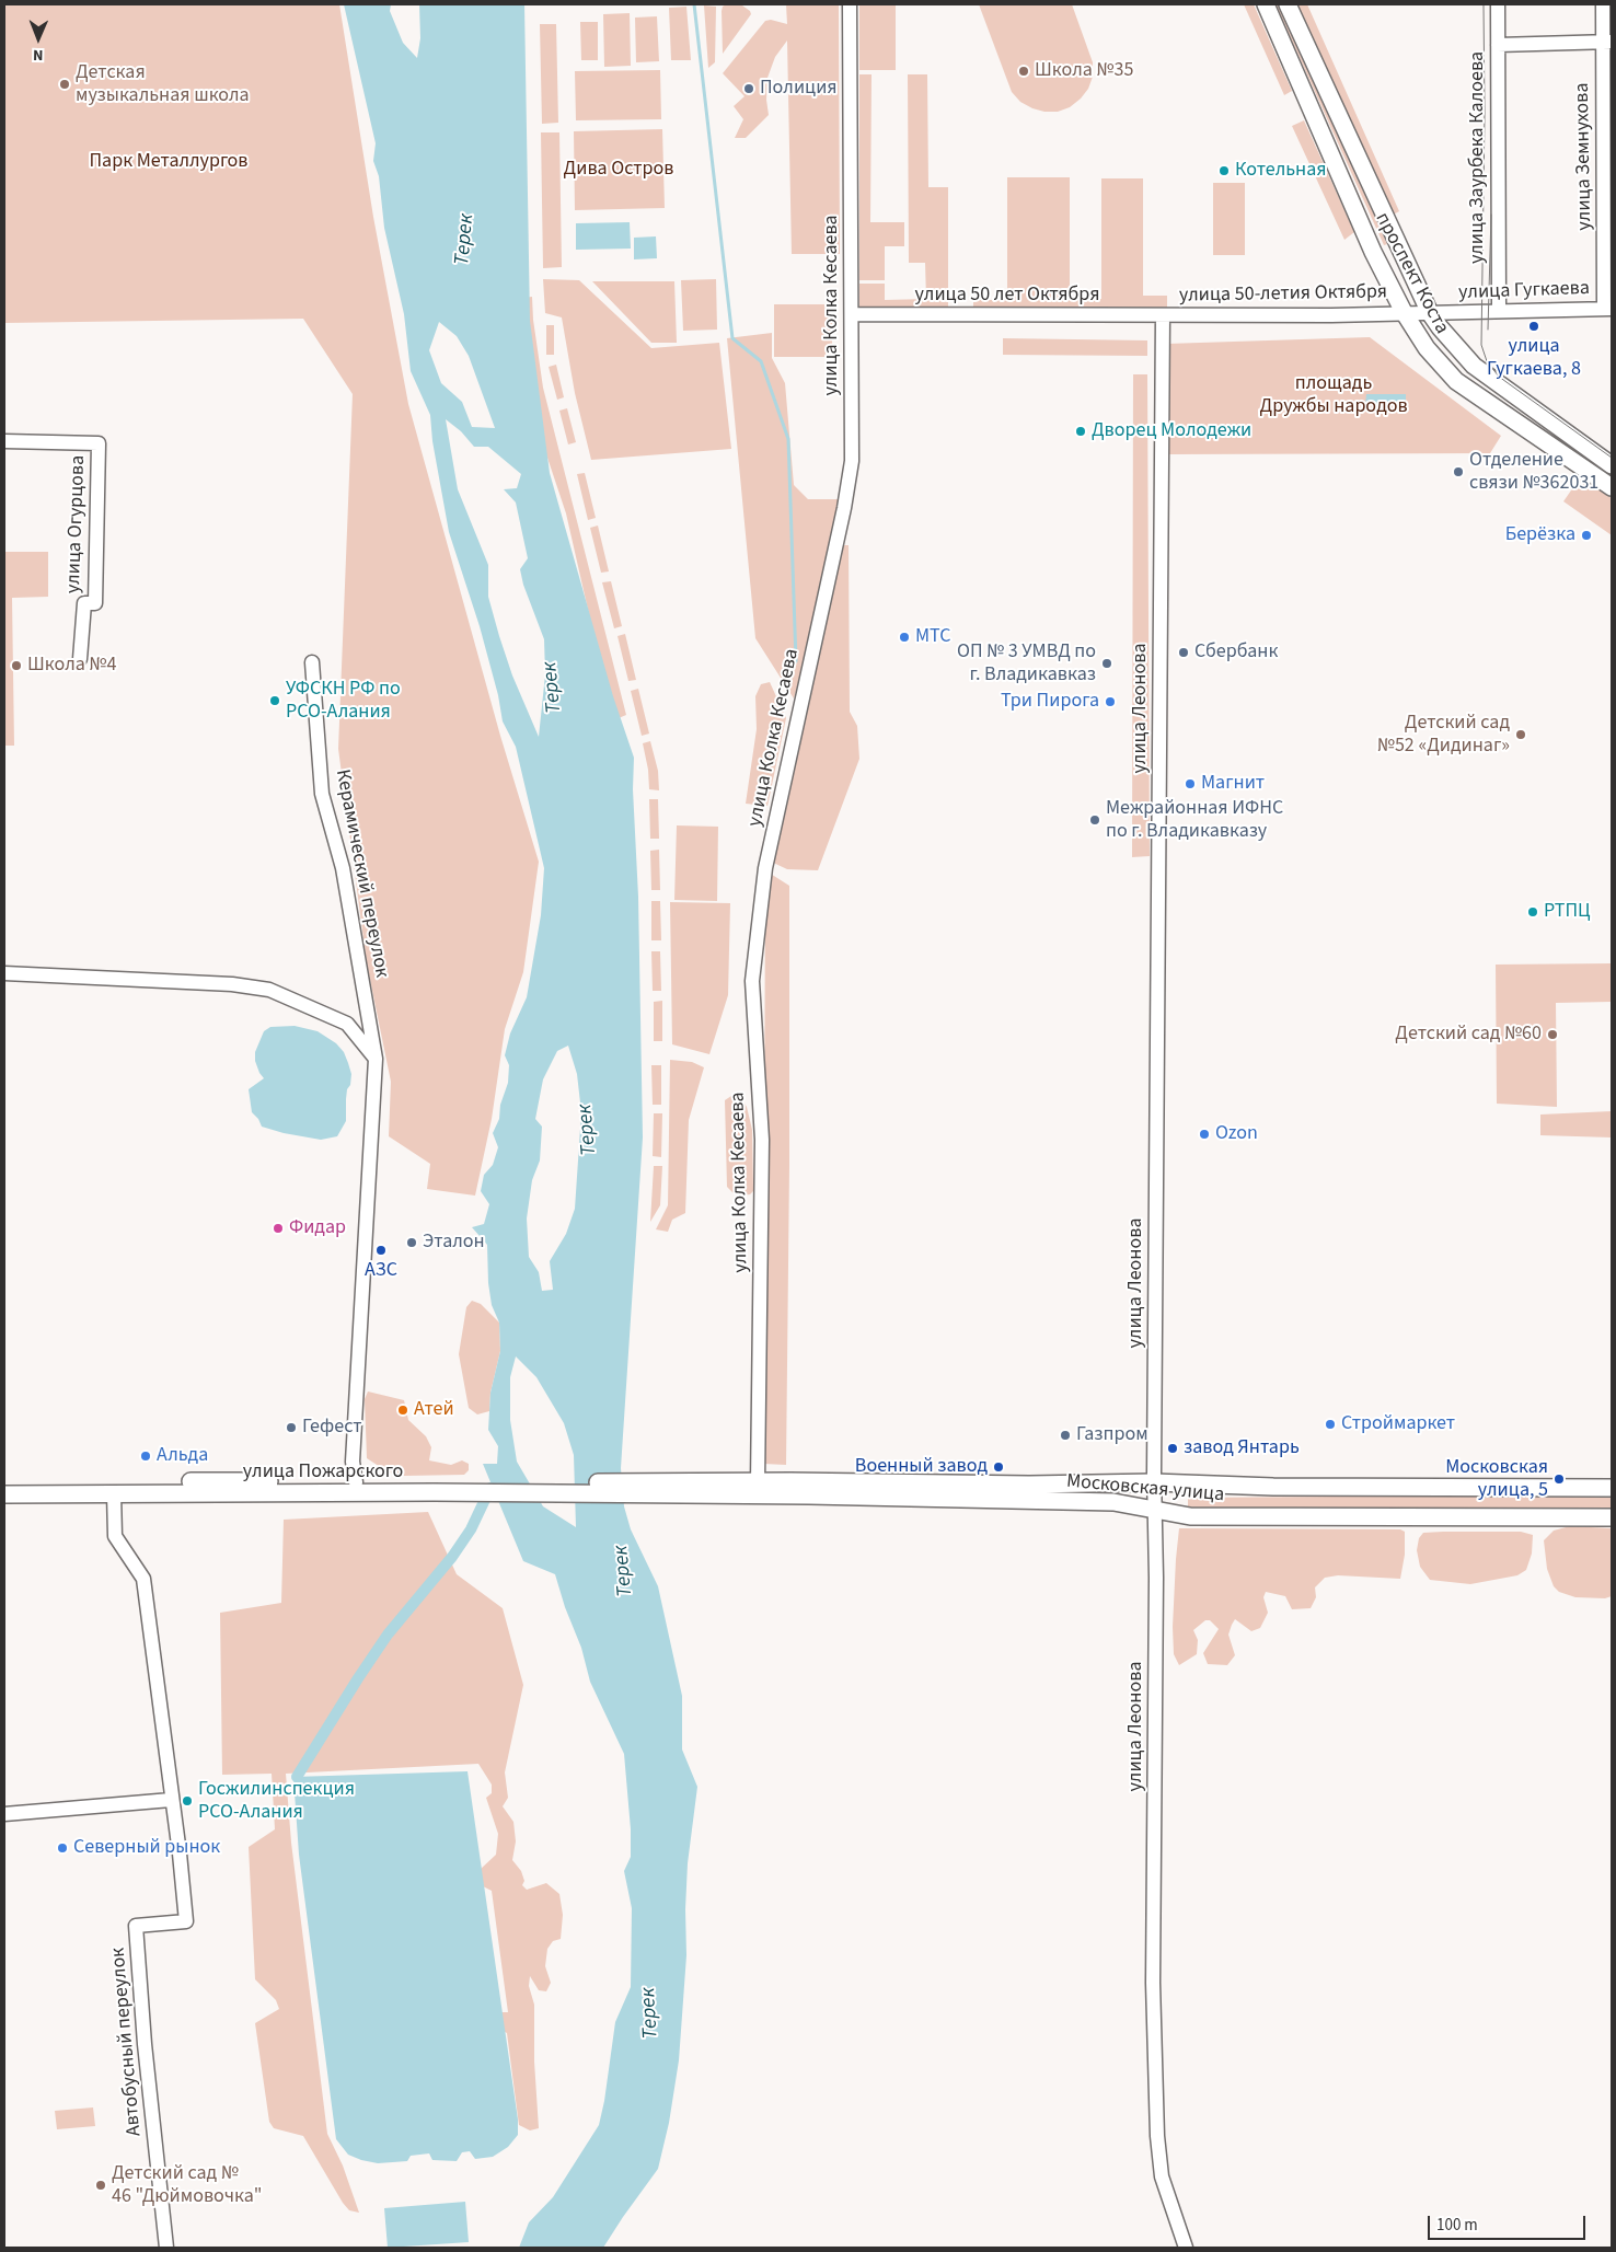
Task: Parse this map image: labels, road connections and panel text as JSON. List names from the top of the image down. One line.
{"streets":{"main road":["проспект Коста","улица Пожарского","Московская улица"],"street":["улица Земнухова","улица Заурбека Калоева","улица Гугкаева","улица 50-летия Октября","улица 50 лет Октября","улица Колка Кесаева","улица Огурцова","улица Леонова","Керамический переулок","Автобусный переулок"]},"crossings":[["улица Земнухова","улица Гугкаева"],["улица Заурбека Калоева","улица Гугкаева"],["проспект Коста","улица Гугкаева"],["проспект Коста","улица 50-летия Октября"],["улица Гугкаева","улица 50-летия Октября"],["улица 50-летия Октября","улица 50 лет Октября"],["улица 50-летия Октября","улица Леонова"],["улица 50 лет Октября","улица Колка Кесаева"],["улица 50 лет Октября","улица Леонова"],["улица Колка Кесаева","Московская улица"],["улица Леонова","Московская улица"],["Керамический переулок","улица Пожарского"],["улица Пожарского","Московская улица"],["улица Пожарского","Автобусный переулок"]],"water":["Терек"],"parks":["Парк Металлургов","Дива Остров","площадь Дружбы народов"],"places":["Школа №35","Детская музыкальная школа","Полиция","Котельная","улица Гугкаева, 8","Дворец Молодежи","Отделение связи №362031","Берёзка","МТС","Сбербанк","ОП № 3 УМВД по г. Владикавказ","Школа №4","УФСКН РФ по РСО-Алания","Три Пирога","Детский сад №52 «Дидинаг»","Магнит","Межрайонная ИФНС по г. Владикавказу","РТПЦ","Детский сад №60","Ozon","Фидар","Эталон","АЗС","Атей","Строймаркет","Гефест","Газпром","завод Янтарь","Альда","Военный завод","Московская улица, 5","Госжилинспекция РСО-Алания","Северный рынок","Детский сад № 46 \"Дюймовочка\""],"scale_bar":"100 m","north":"bottom"}
